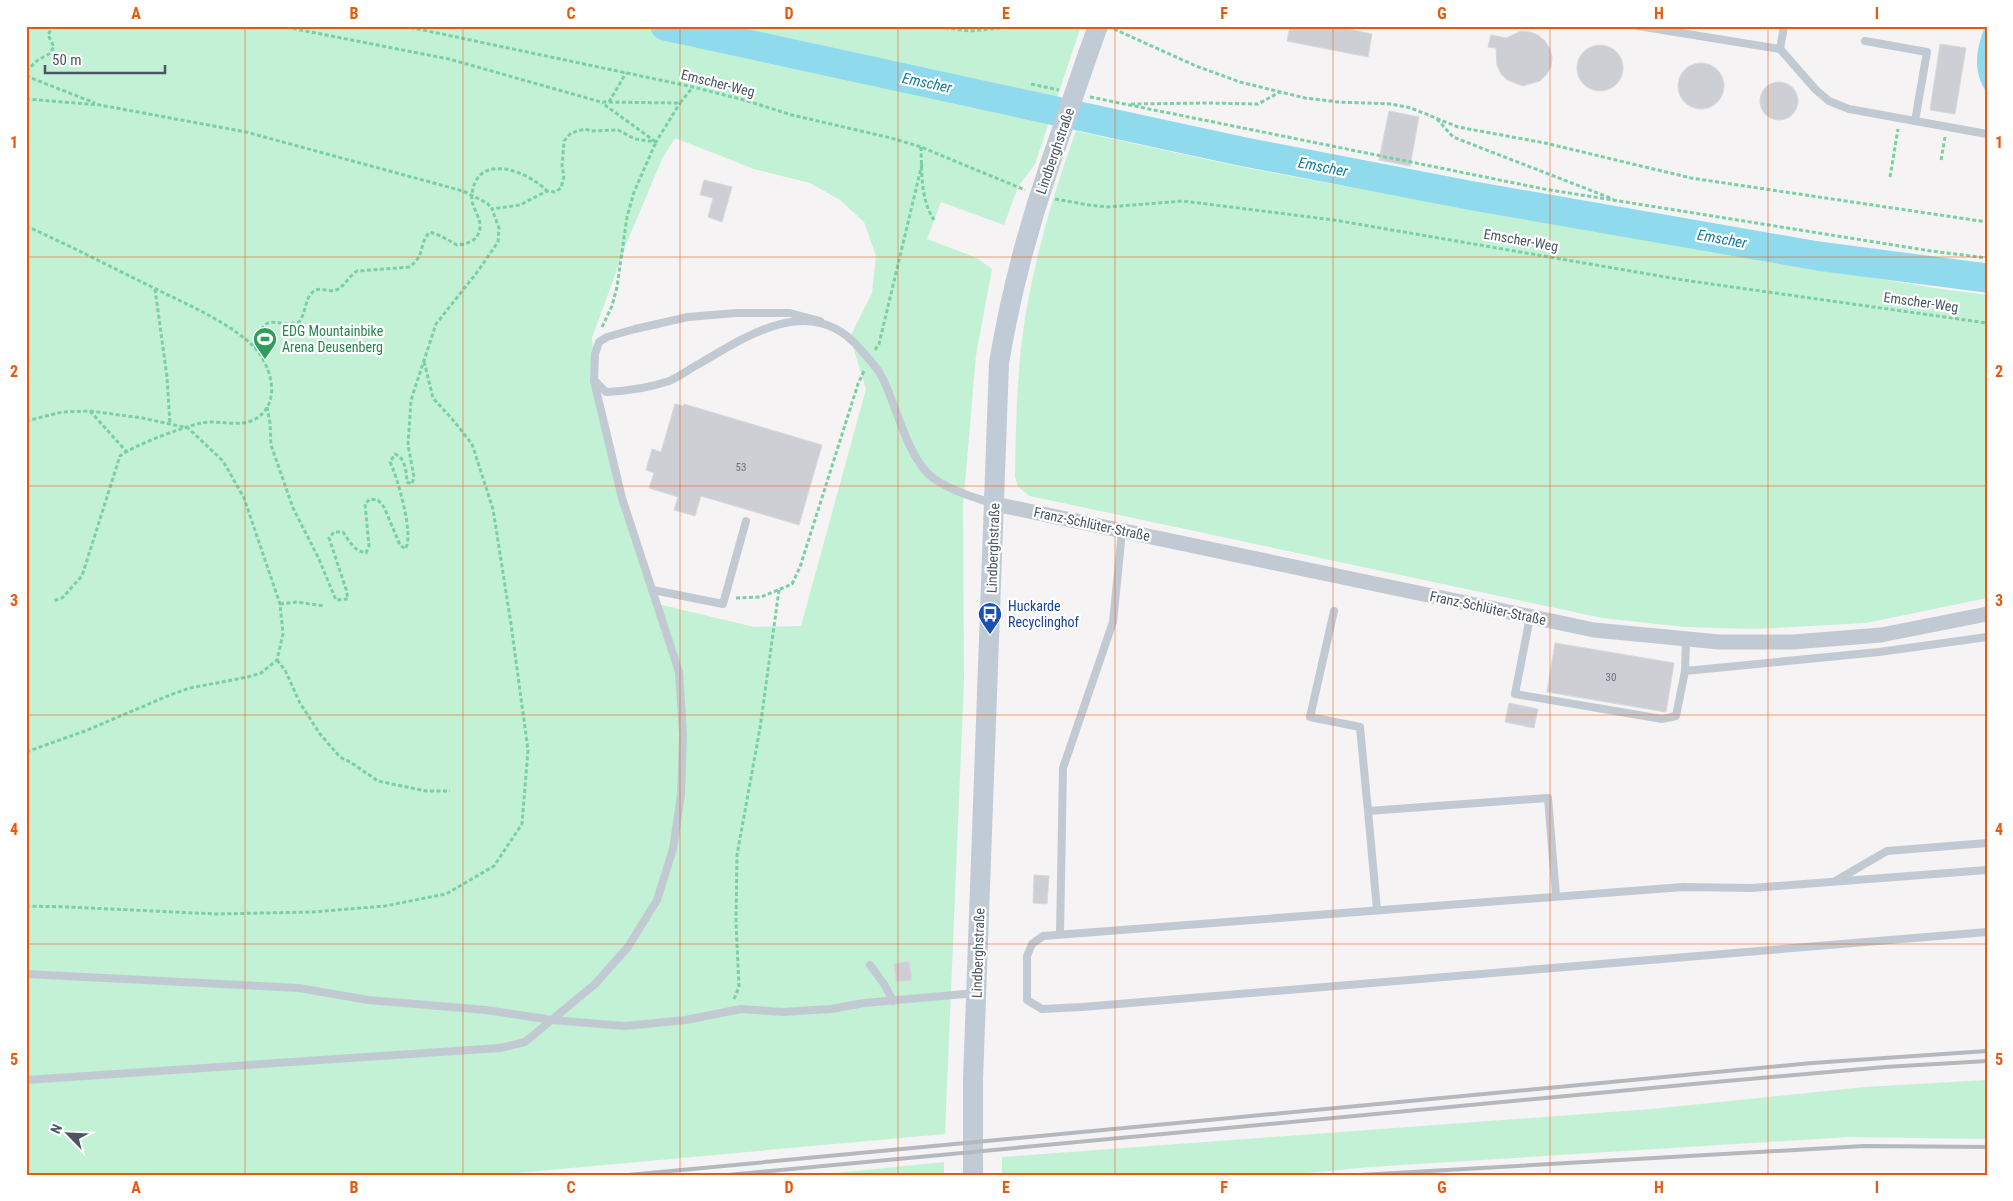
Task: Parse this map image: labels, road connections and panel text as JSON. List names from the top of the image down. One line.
{"streets":{"main road":["Lindberghstraße"],"street":["Franz-Schlüter-Straße"],"path":["Emscher-Weg"]},"crossings":[["Lindberghstraße","Franz-Schlüter-Straße"]],"water":["Emscher"],"places":{"sports":["EDG Mountainbike Arena Deusenberg"],"bus stop":["Huckarde Recyclinghof"]},"house_numbers":["53","30"],"scale_bar":"50 m","north":"top left","grid":{"columns":["A","B","C","D","E","F","G","H","I"],"rows":["1","2","3","4","5"]}}
